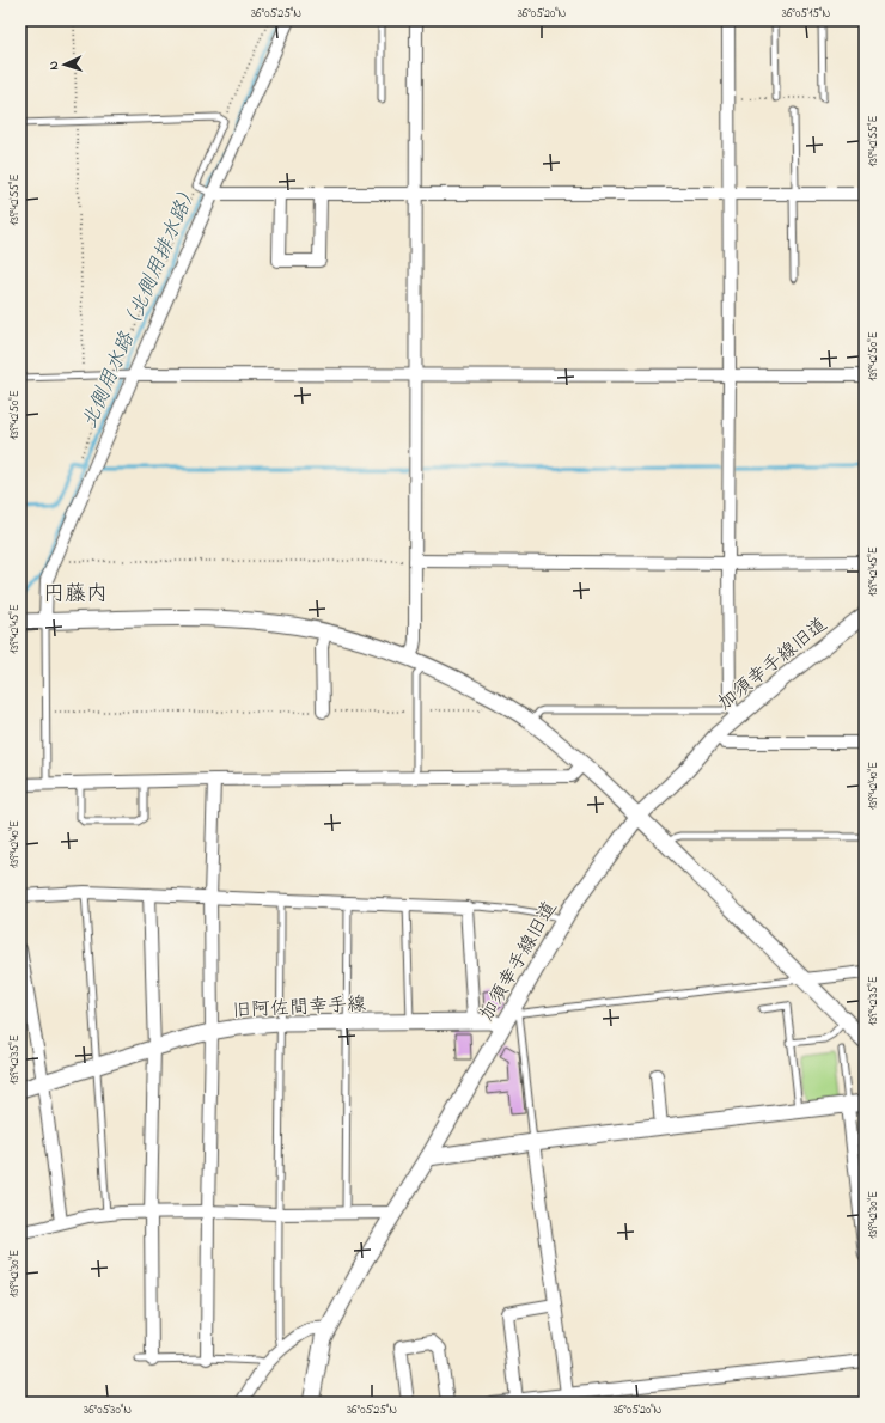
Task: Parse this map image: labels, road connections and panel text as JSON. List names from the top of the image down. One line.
{"streets":{"street":["加須幸手線旧道","旧阿佐間幸手線"]},"crossings":[["加須幸手線旧道","旧阿佐間幸手線"]],"districts":["円藤内"],"water":["北側用水路（北側用排水路）"],"north":"left","coordinates":["36°05'25\"N","36°05'20\"N","36°05'15\"N","139°42'55\"E","139°42'50\"E","139°42'45\"E","139°42'40\"E","139°42'35\"E","139°42'30\"E","36°05'30\"N"]}
